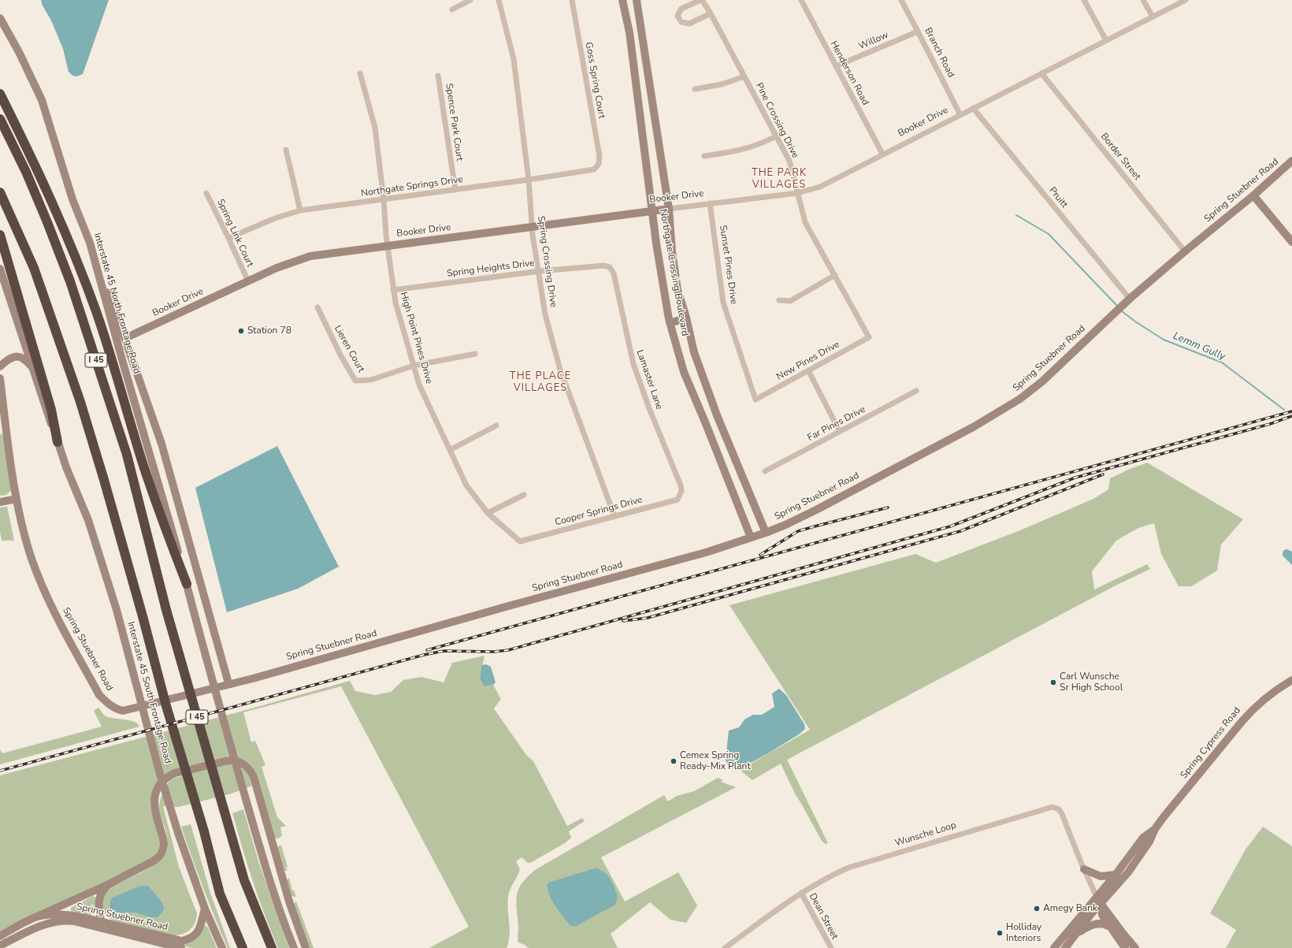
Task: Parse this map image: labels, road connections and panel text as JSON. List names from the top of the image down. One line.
{"streets":{"highway":["I 45"],"main road":["Booker Drive","Spring Stuebner Road","Northgate Crossing Boulevard","Interstate 45 North Frontage Road","Interstate 45 South Frontage Road","Spring Cypress Road"],"street":["Willow","Branch Road","Henderson Road","Goss Spring Court","Pine Crossing Drive","Spence Park Court","Border Street","Northgate Springs Drive","Pruitt","Spring Link Court","Spring Crossing Drive","Sunset Pines Drive","Spring Heights Drive","High Point Pines Drive","Lieren Court","New Pines Drive","Lamaster Lane","Far Pines Drive","Cooper Springs Drive","Wunsche Loop","Dean Street"]},"crossings":[["Willow","Branch Road"],["Willow","Henderson Road"],["Branch Road","Booker Drive"],["Henderson Road","Booker Drive"],["Goss Spring Court","Northgate Springs Drive"],["Pine Crossing Drive","Booker Drive"],["Pine Crossing Drive","New Pines Drive"],["Spence Park Court","Northgate Springs Drive"],["Booker Drive","Border Street"],["Booker Drive","Pruitt"],["Booker Drive","Spring Link Court"],["Booker Drive","Spring Crossing Drive"],["Booker Drive","Sunset Pines Drive"],["Booker Drive","Northgate Crossing Boulevard"],["Booker Drive","High Point Pines Drive"],["Border Street","Spring Stuebner Road"],["Northgate Springs Drive","Spring Link Court"],["Northgate Springs Drive","Spring Crossing Drive"],["Northgate Springs Drive","High Point Pines Drive"],["Spring Stuebner Road","Pruitt"],["Spring Stuebner Road","Northgate Crossing Boulevard"],["Spring Stuebner Road","Interstate 45 South Frontage Road"],["Spring Crossing Drive","Spring Heights Drive"],["Spring Crossing Drive","Cooper Springs Drive"],["Sunset Pines Drive","New Pines Drive"],["Spring Heights Drive","High Point Pines Drive"],["Spring Heights Drive","Lamaster Lane"],["High Point Pines Drive","Lieren Court"],["High Point Pines Drive","Cooper Springs Drive"],["Lamaster Lane","Cooper Springs Drive"],["Spring Cypress Road","Wunsche Loop"],["Wunsche Loop","Dean Street"]],"districts":["THE PARK VILLAGES","THE PLACE VILLAGES"],"water":["Lemm Gully"],"places":["Station 78","Carl Wunsche Sr High School","Cemex Spring Ready-Mix Plant","Amegy Bank","Holliday Interiors"]}
